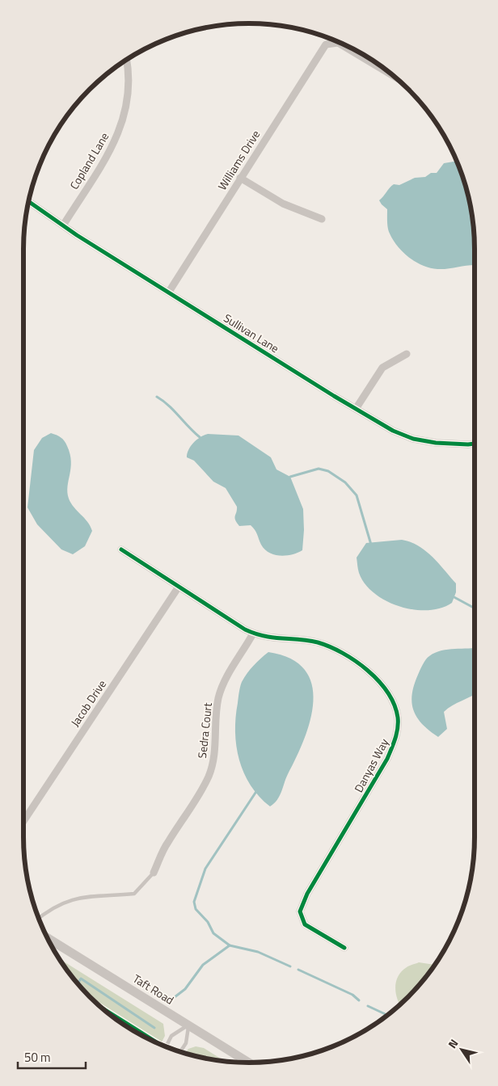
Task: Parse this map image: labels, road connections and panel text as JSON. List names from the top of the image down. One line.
{"streets":{"street":["Williams Drive","Copland Lane","Sullivan Lane","Jacob Drive","Sedra Court","Danyas Way","Taft Road"]},"crossings":[["Williams Drive","Sullivan Lane"],["Copland Lane","Sullivan Lane"],["Jacob Drive","Danyas Way"],["Sedra Court","Danyas Way"]],"scale_bar":"50 m","north":"top left"}
